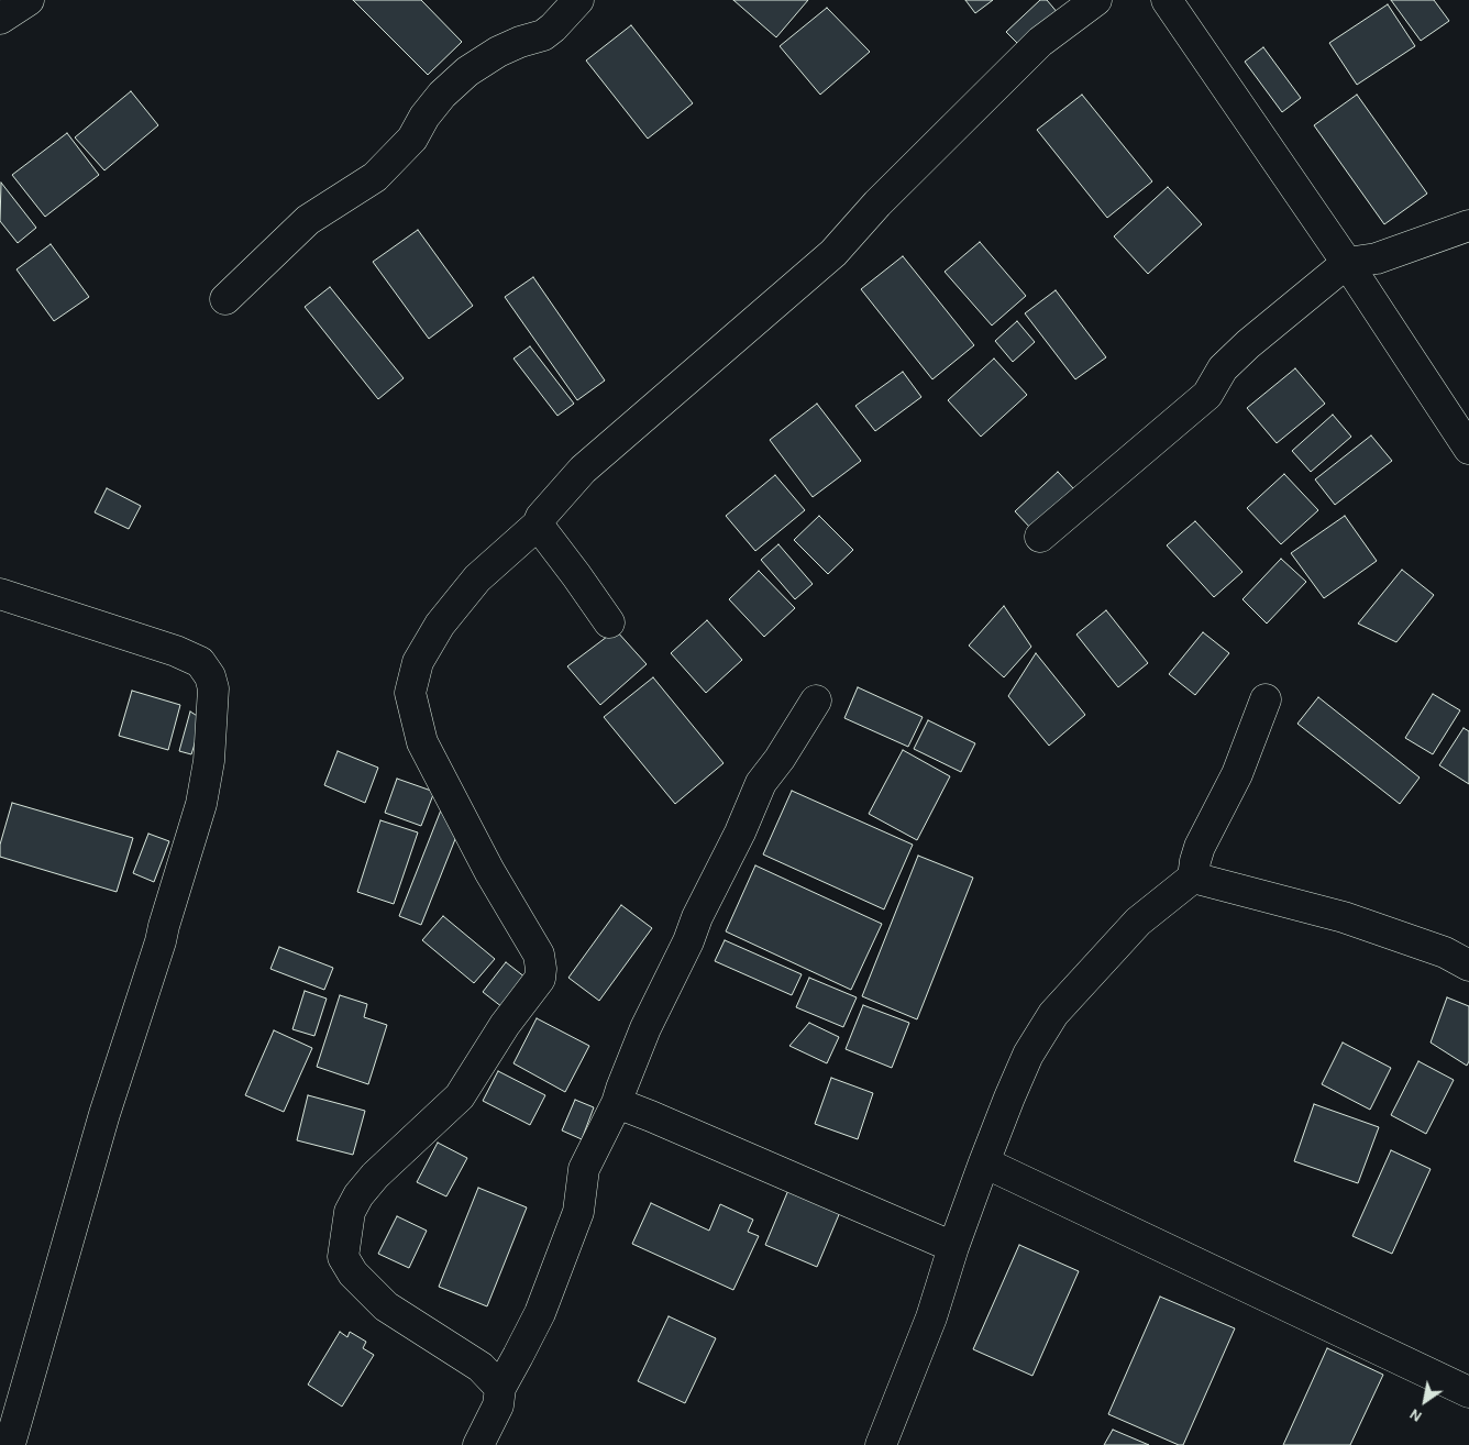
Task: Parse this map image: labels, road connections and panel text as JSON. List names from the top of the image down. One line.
{"north":"bottom left"}
